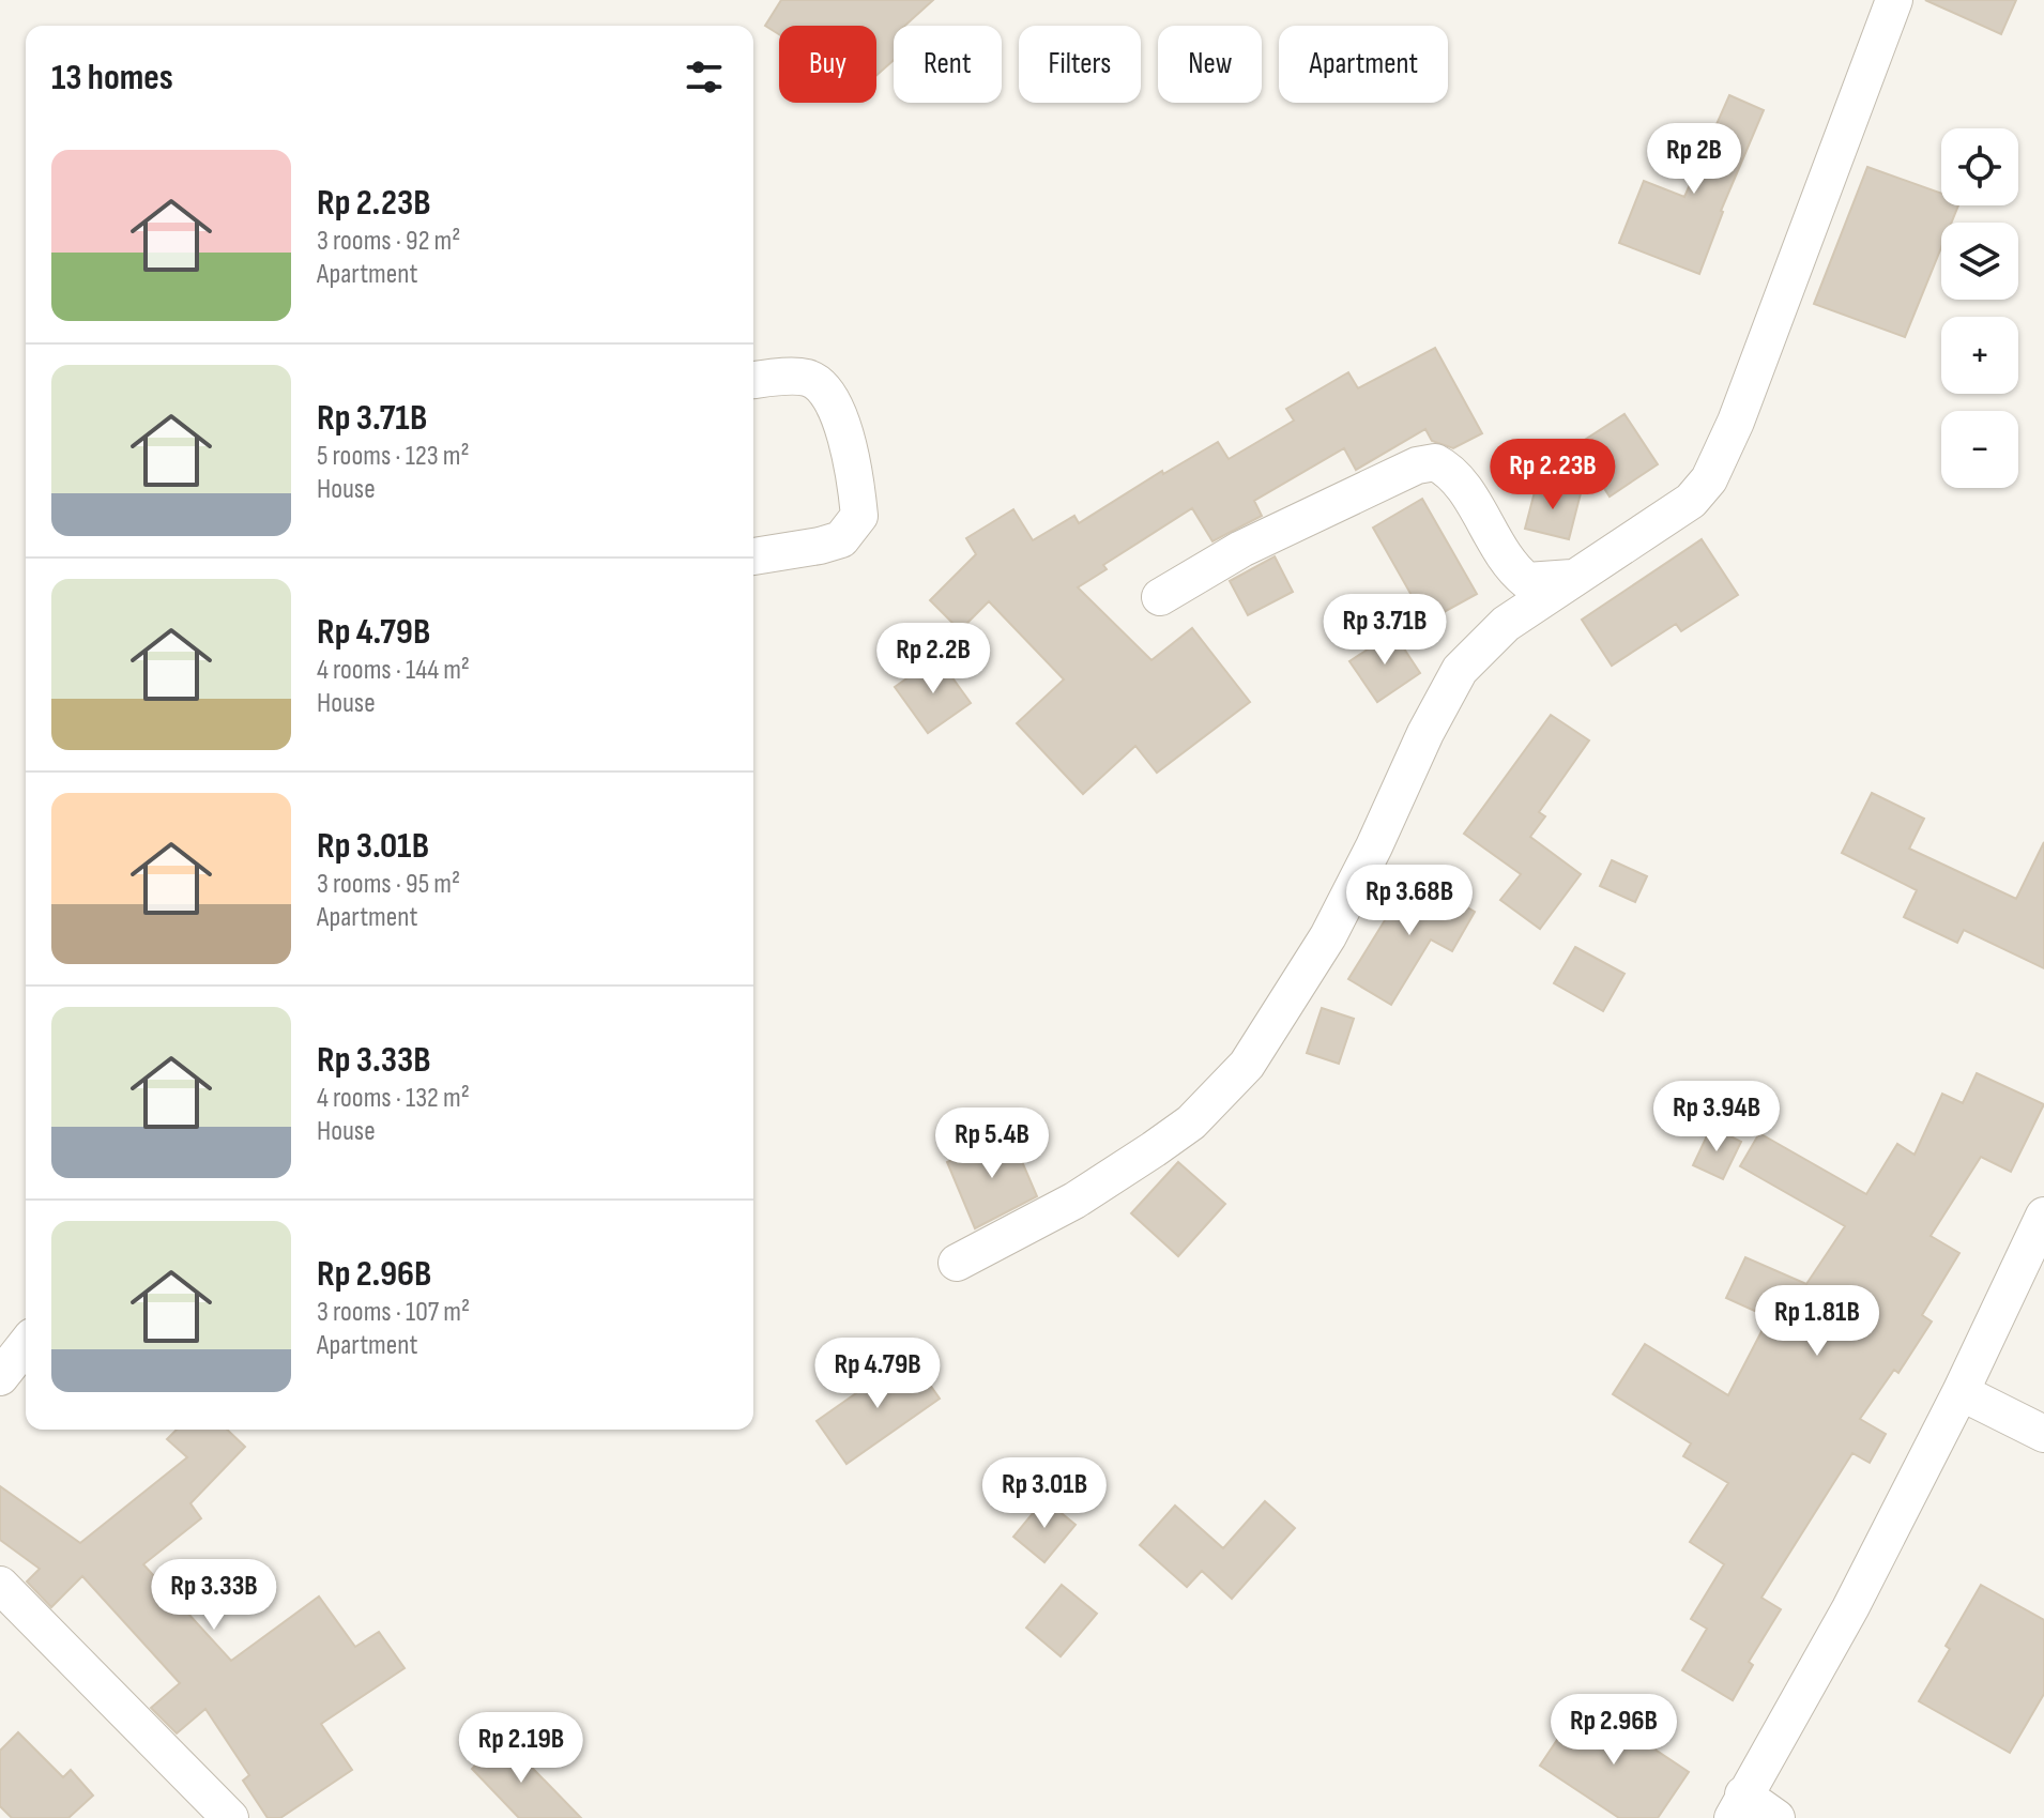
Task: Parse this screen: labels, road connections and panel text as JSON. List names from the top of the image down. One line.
{"page":{"chip":["Buy","Rent","Filters","New","Apartment"],"heading":"13 homes","price":["Rp 2B","Rp 2.23B","Rp 3.71B","Rp 2.2B","Rp 3.68B","Rp 3.94B","Rp 5.4B","Rp 1.81B","Rp 4.79B","Rp 3.01B","Rp 3.33B","Rp 2.96B","Rp 2.19B"],"map_buttons":["+","−"],"list":[{"name":"Rp 2.23B","note":"3 rooms · 92 m² · Apartment"},{"name":"Rp 3.71B","note":"5 rooms · 123 m² · House"},{"name":"Rp 4.79B","note":"4 rooms · 144 m² · House"},{"name":"Rp 3.01B","note":"3 rooms · 95 m² · Apartment"},{"name":"Rp 3.33B","note":"4 rooms · 132 m² · House"},{"name":"Rp 2.96B","note":"3 rooms · 107 m² · Apartment"}]}}
